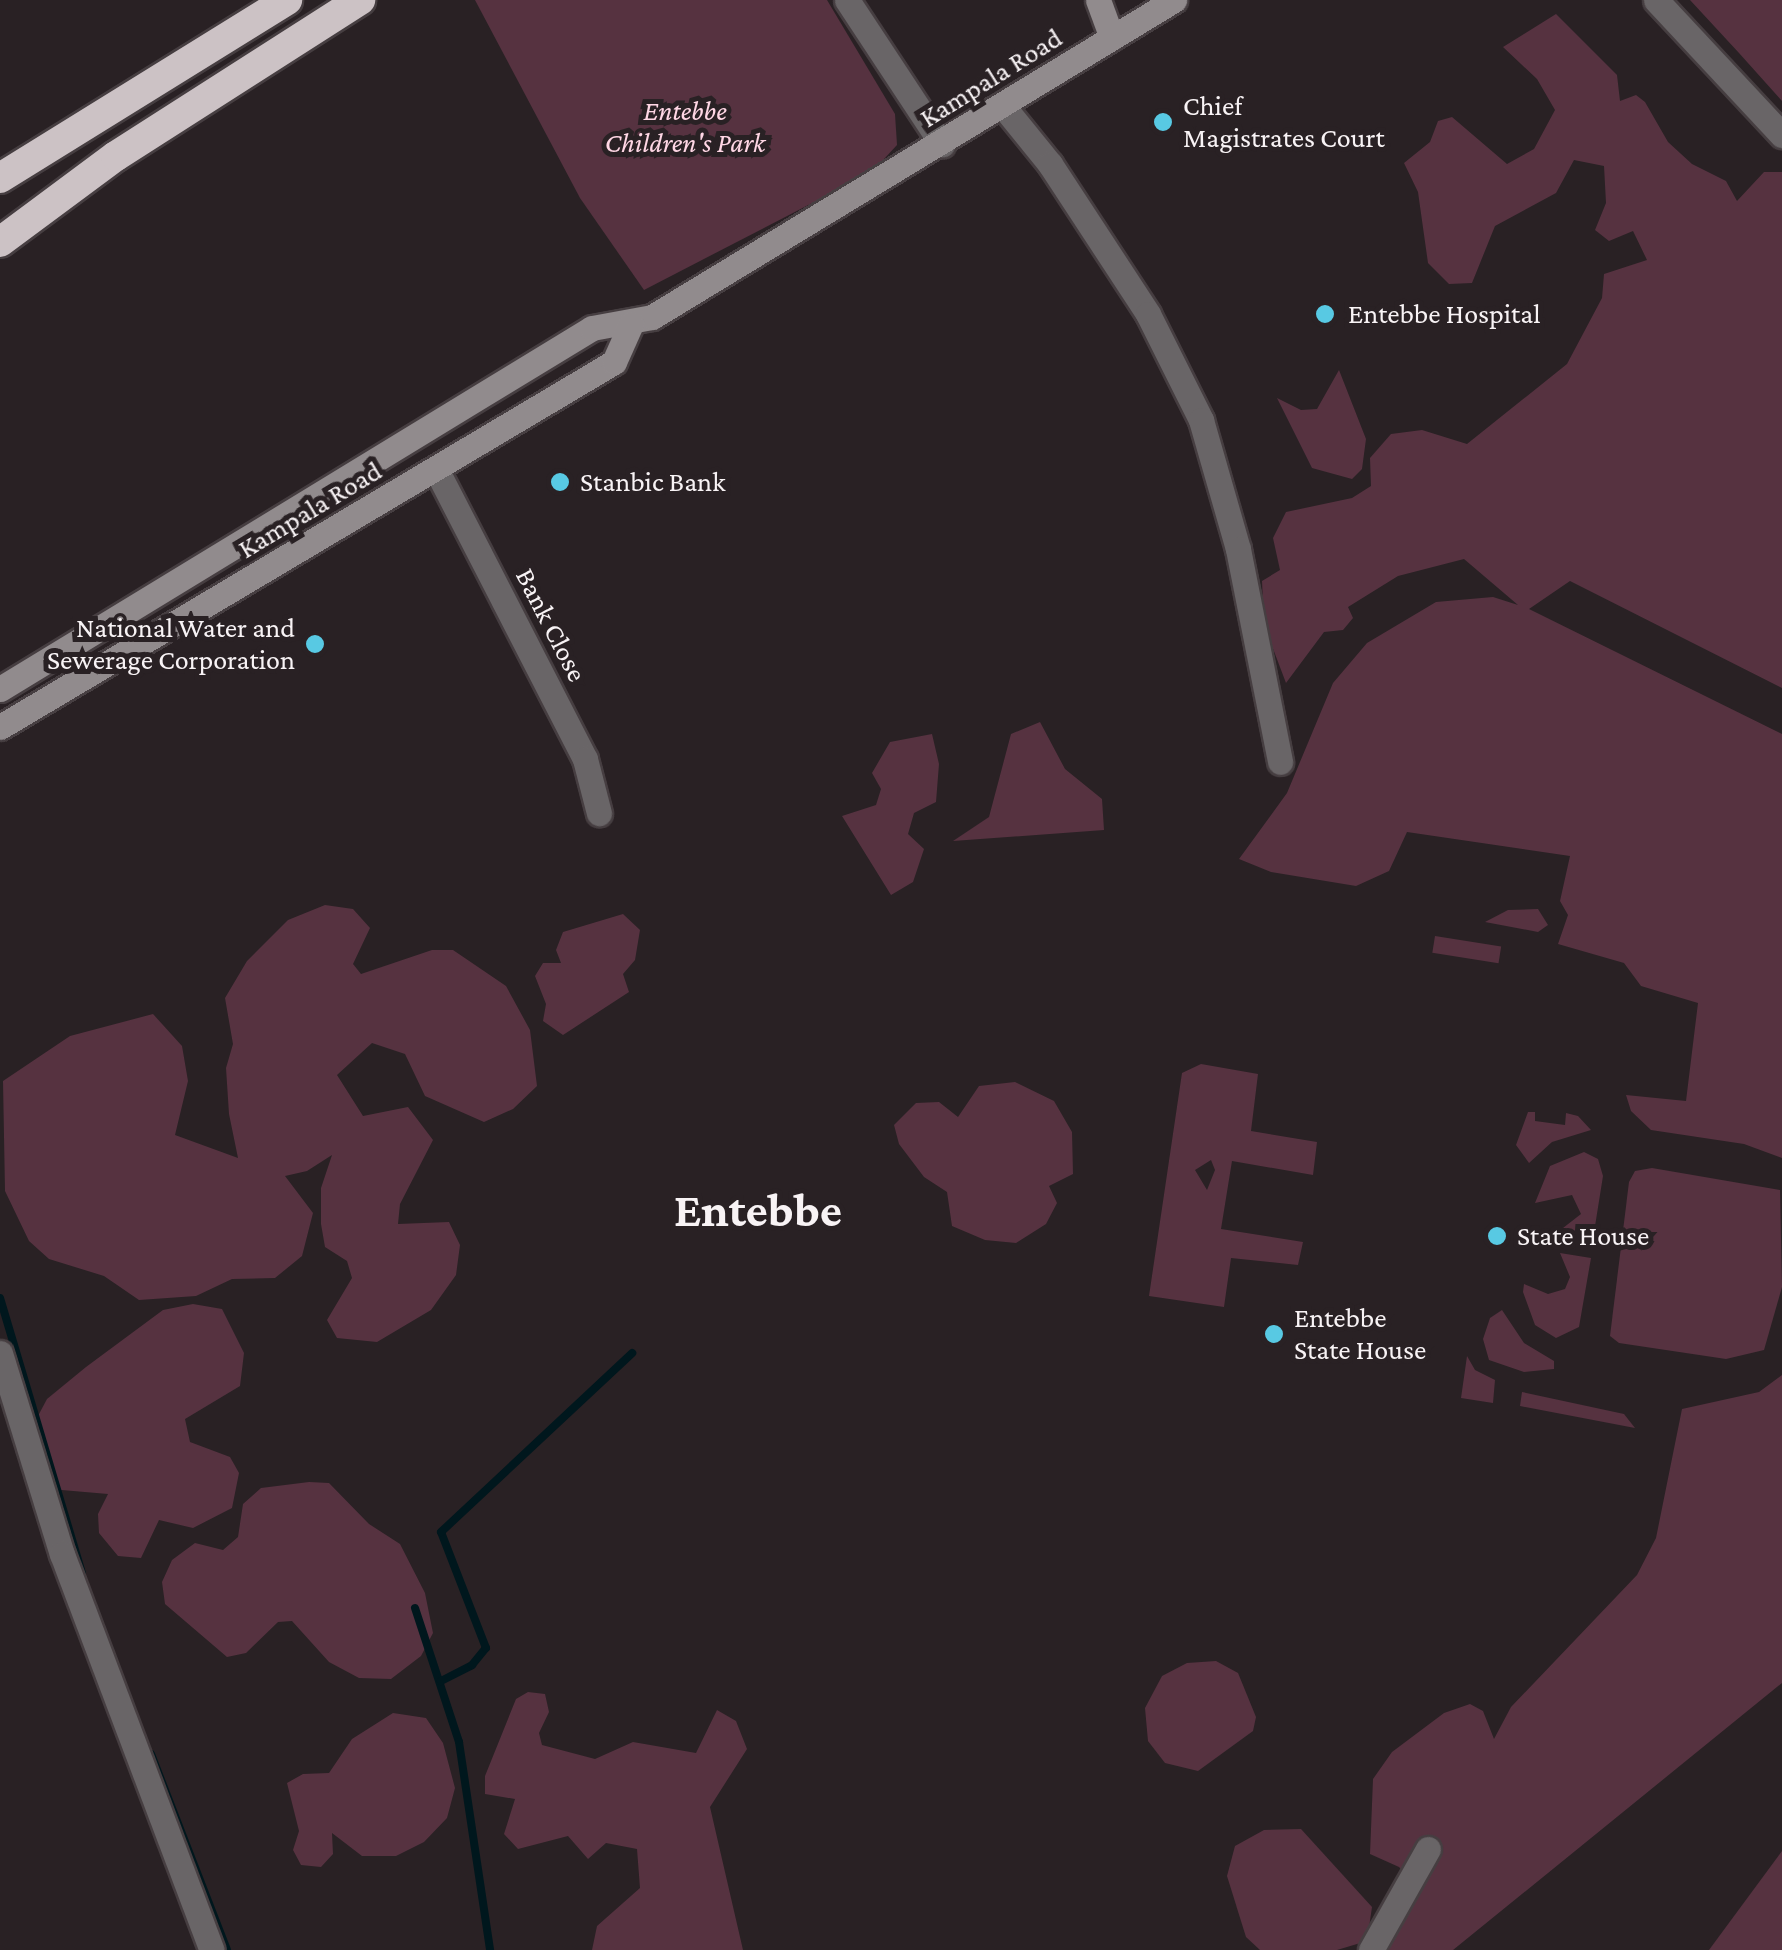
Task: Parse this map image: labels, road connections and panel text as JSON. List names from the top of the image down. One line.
{"streets":{"main road":["Kampala Road"],"street":["Bank Close"]},"crossings":[["Kampala Road","Bank Close"]],"districts":["Entebbe"],"parks":["Entebbe Children's Park"],"places":["Chief Magistrates Court","Entebbe Hospital","Stanbic Bank","National Water and Sewerage Corporation","State House","Entebbe State House"]}
